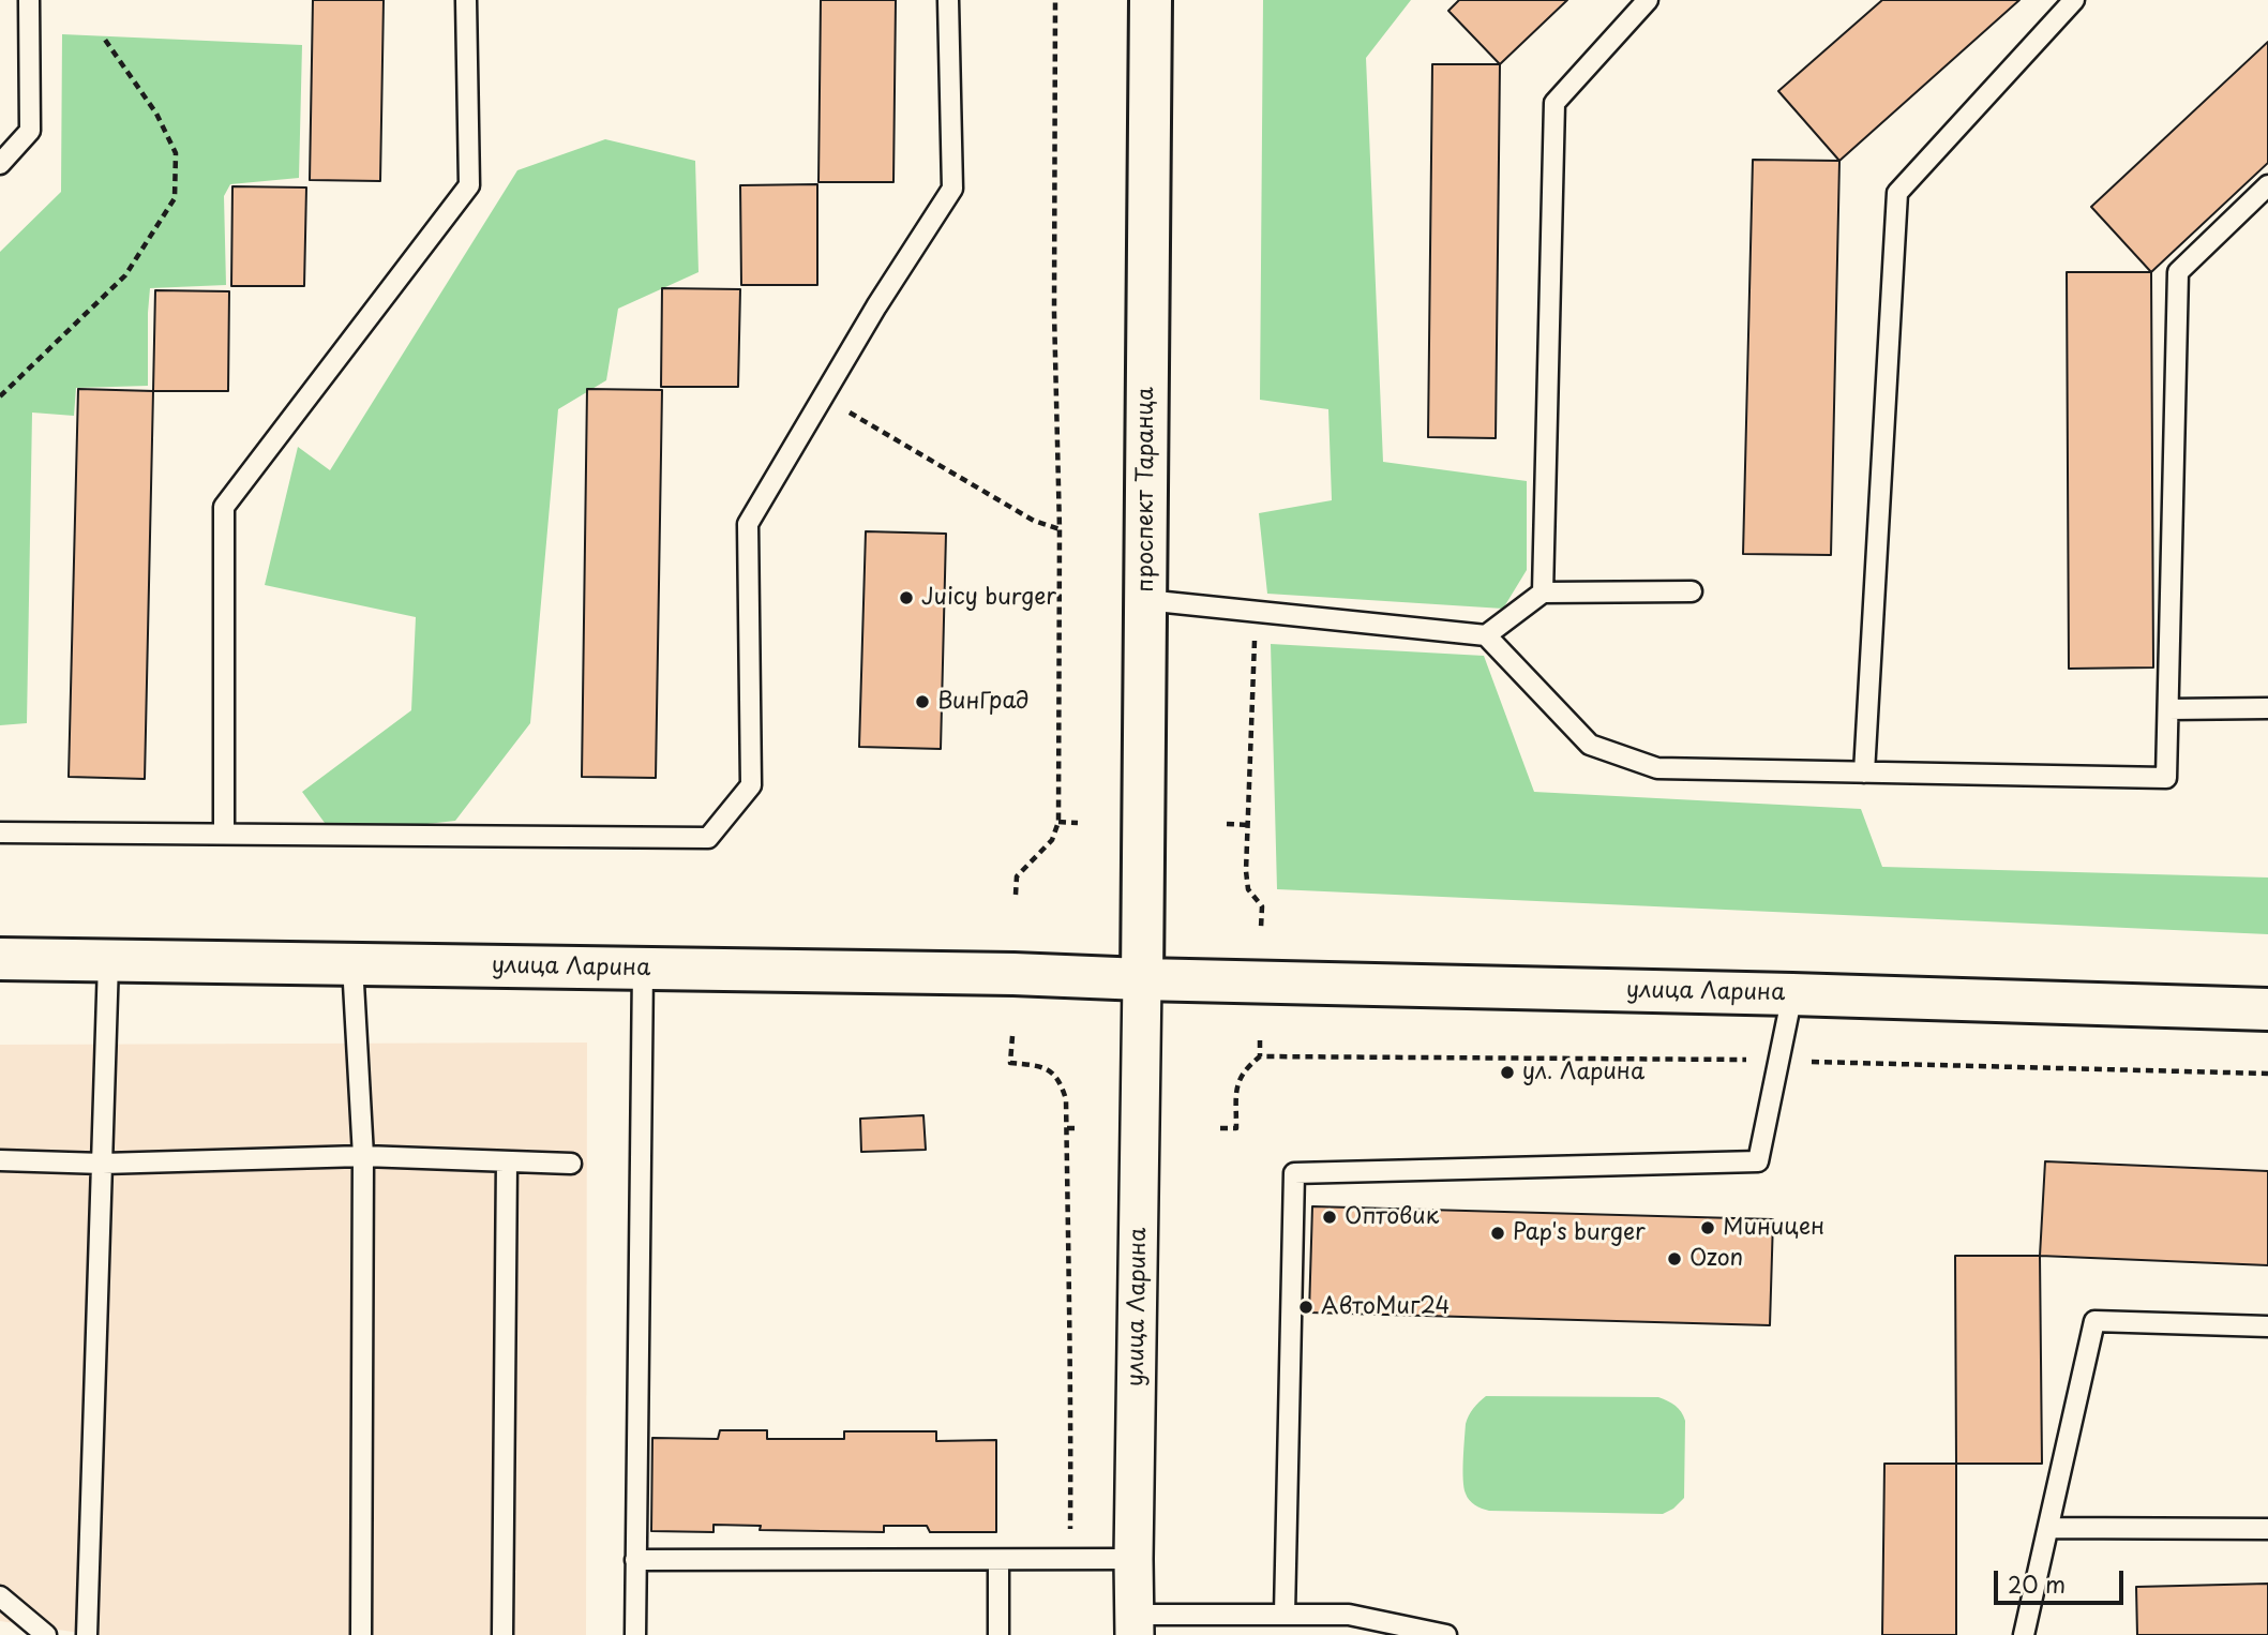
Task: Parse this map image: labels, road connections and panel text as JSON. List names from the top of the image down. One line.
{"streets":{"main road":["проспект Таранца","улица Ларина"]},"crossings":[["проспект Таранца","улица Ларина"]],"places":["Juicy burger","ВинГрад","ул. Ларина","Оптовик","Миницен","Pap's burger","Ozon","АвтоМиг24"],"scale_bar":"20 m"}
